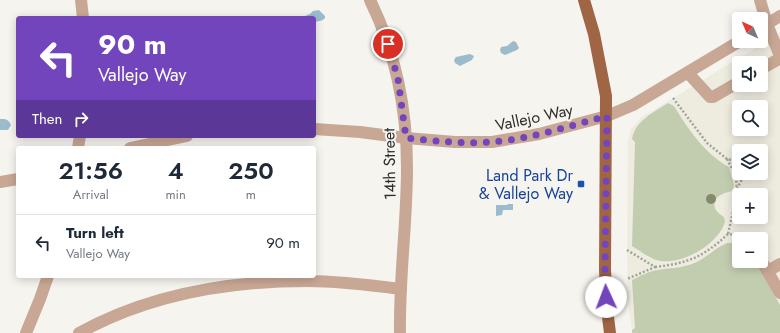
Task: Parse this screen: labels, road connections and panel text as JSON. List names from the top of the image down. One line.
{"streets":{"street":["Vallejo Way","14th Street"]},"crossings":[["Vallejo Way","14th Street"]],"places":{"transit":["Land Park Dr & Vallejo Way"]},"north":"top left","page":{"map_buttons":["+","−"],"turn":["90 m","Vallejo Way"],"then":"Then","eta":["21:56","Arrival","4","min","250","m"],"list":[{"name":"Turn left","note":"Vallejo Way","value":"90 m"}]}}
